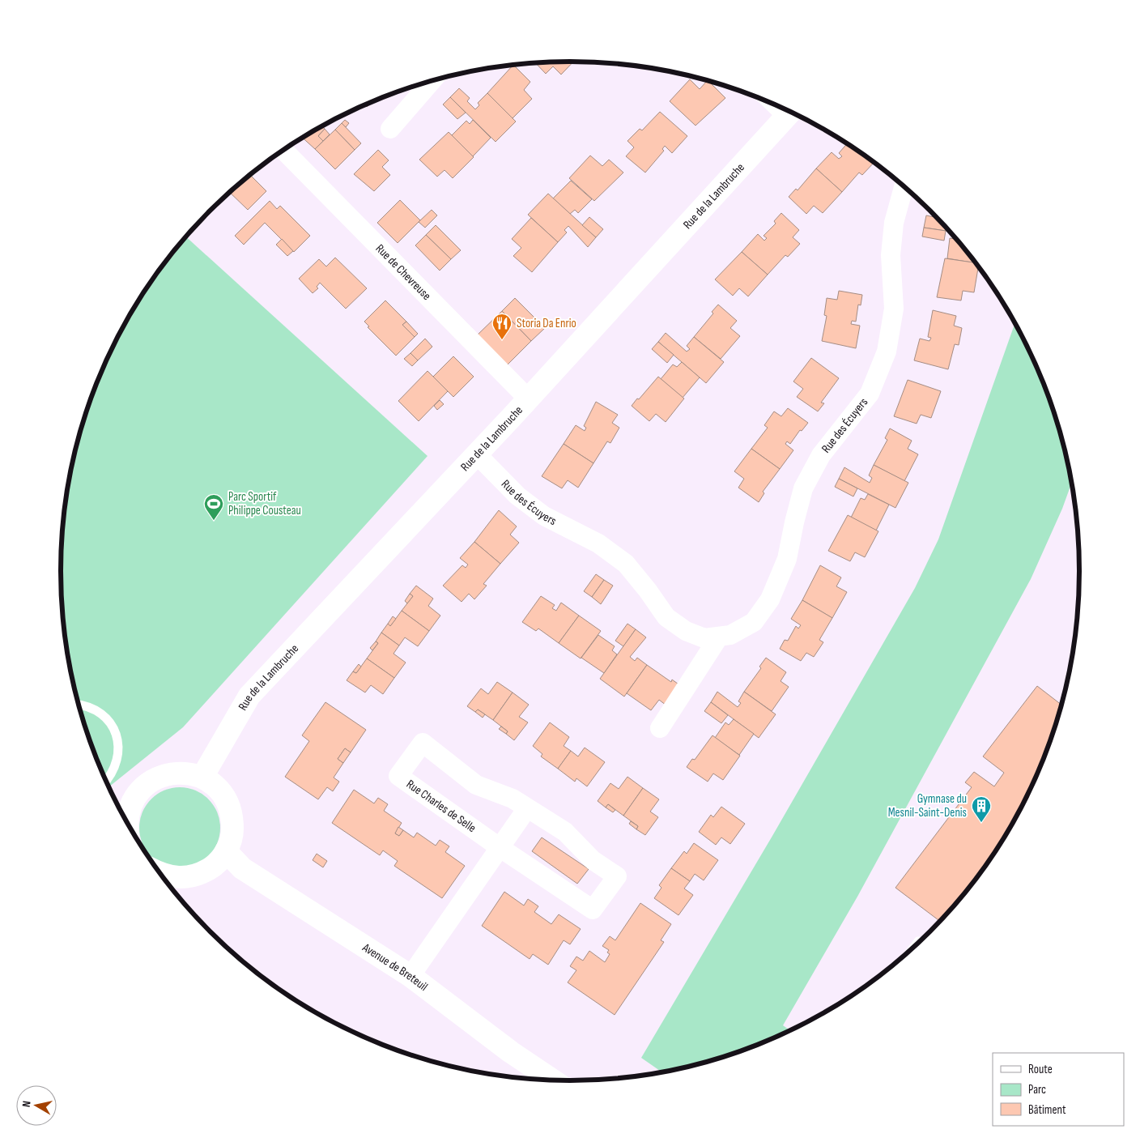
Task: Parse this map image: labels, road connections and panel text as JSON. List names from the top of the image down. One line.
{"streets":{"street":["Rue de la Lambruche","Rue de Chevreuse","Rue des Écuyers","Rue Charles de Selle","Avenue de Breteuil"]},"crossings":[["Rue de la Lambruche","Rue de Chevreuse"],["Rue de la Lambruche","Rue des Écuyers"]],"places":{"restaurant":["Storia Da Enrio"],"sports":["Parc Sportif Philippe Cousteau"],"building":["Gymnase du Mesnil-Saint-Denis"]},"legend":["Route","Parc","Bâtiment"],"north":"left"}
